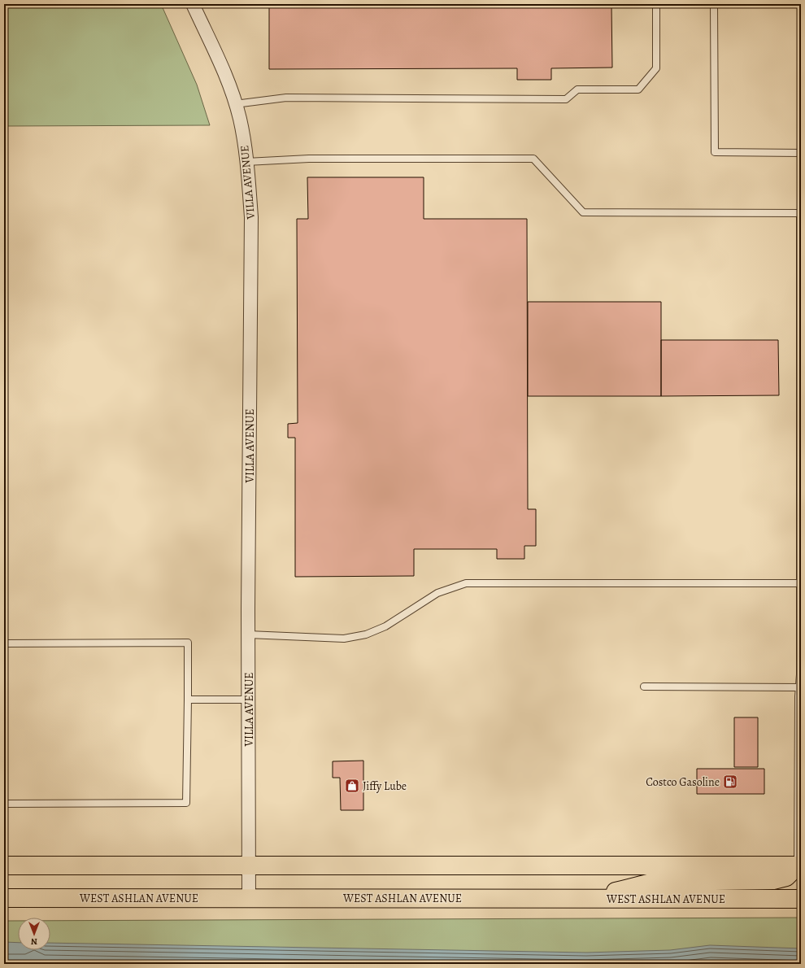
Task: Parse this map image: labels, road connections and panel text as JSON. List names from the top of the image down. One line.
{"streets":{"main road":["WEST ASHLAN AVENUE"],"street":["VILLA AVENUE"]},"crossings":[["VILLA AVENUE","WEST ASHLAN AVENUE"]],"places":{"fuel station":["Costco Gasoline"],"shop":["Jiffy Lube"]},"north":"bottom"}
